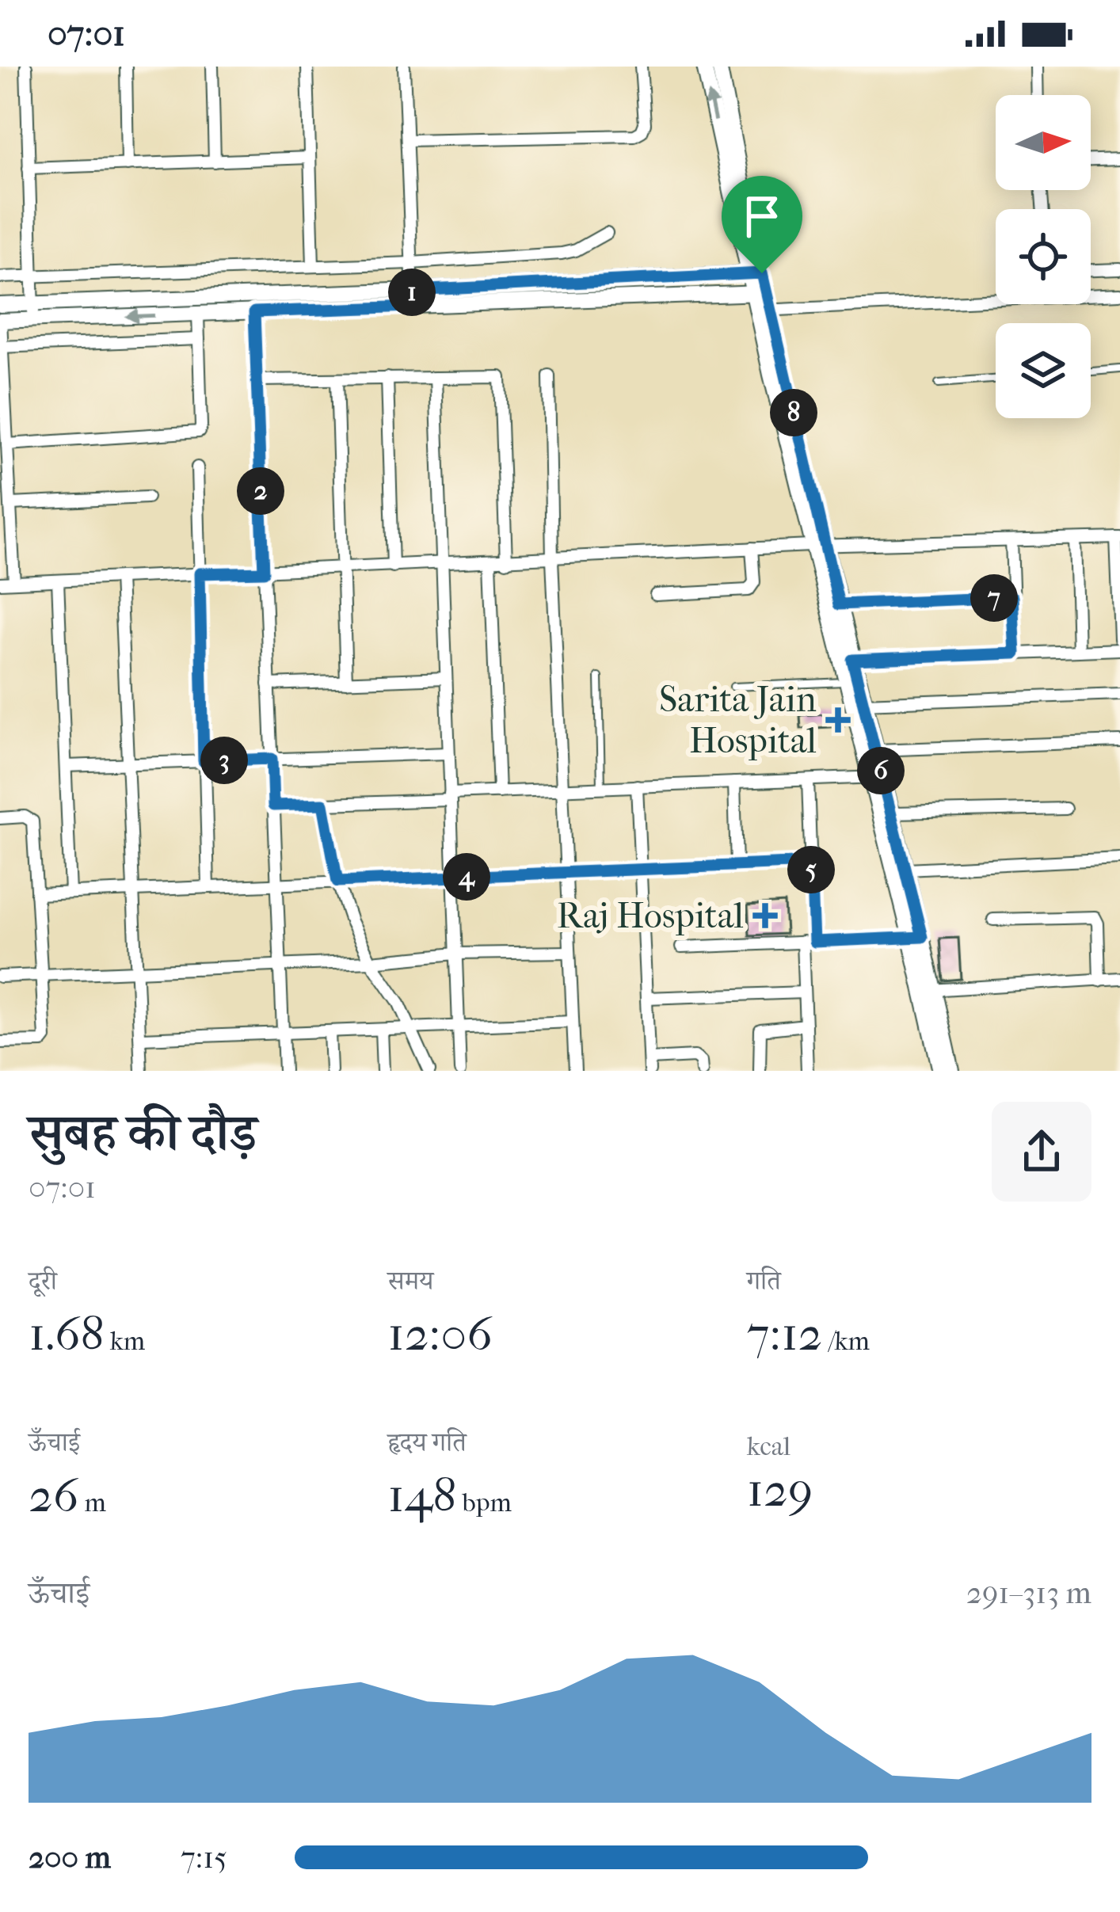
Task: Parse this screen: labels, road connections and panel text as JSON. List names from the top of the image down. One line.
{"places":{"health":["Sarita Jain Hospital","Raj Hospital"]},"north":"right","page":{"status":"07:01","pins":["1","8","2","7","3","6","5","4"],"heading":["सुबह की दौड़","07:01"],"stats":[["दूरी","1.68 km"],["समय","12:06"],["गति","7:12 /km"],["ऊँचाई","26 m"],["हृदय गति","148 bpm"],["kcal","129"]],"chart":["ऊँचाई","291–313 m"],"list":[{"name":"200 m","note":"7:15"}]}}
